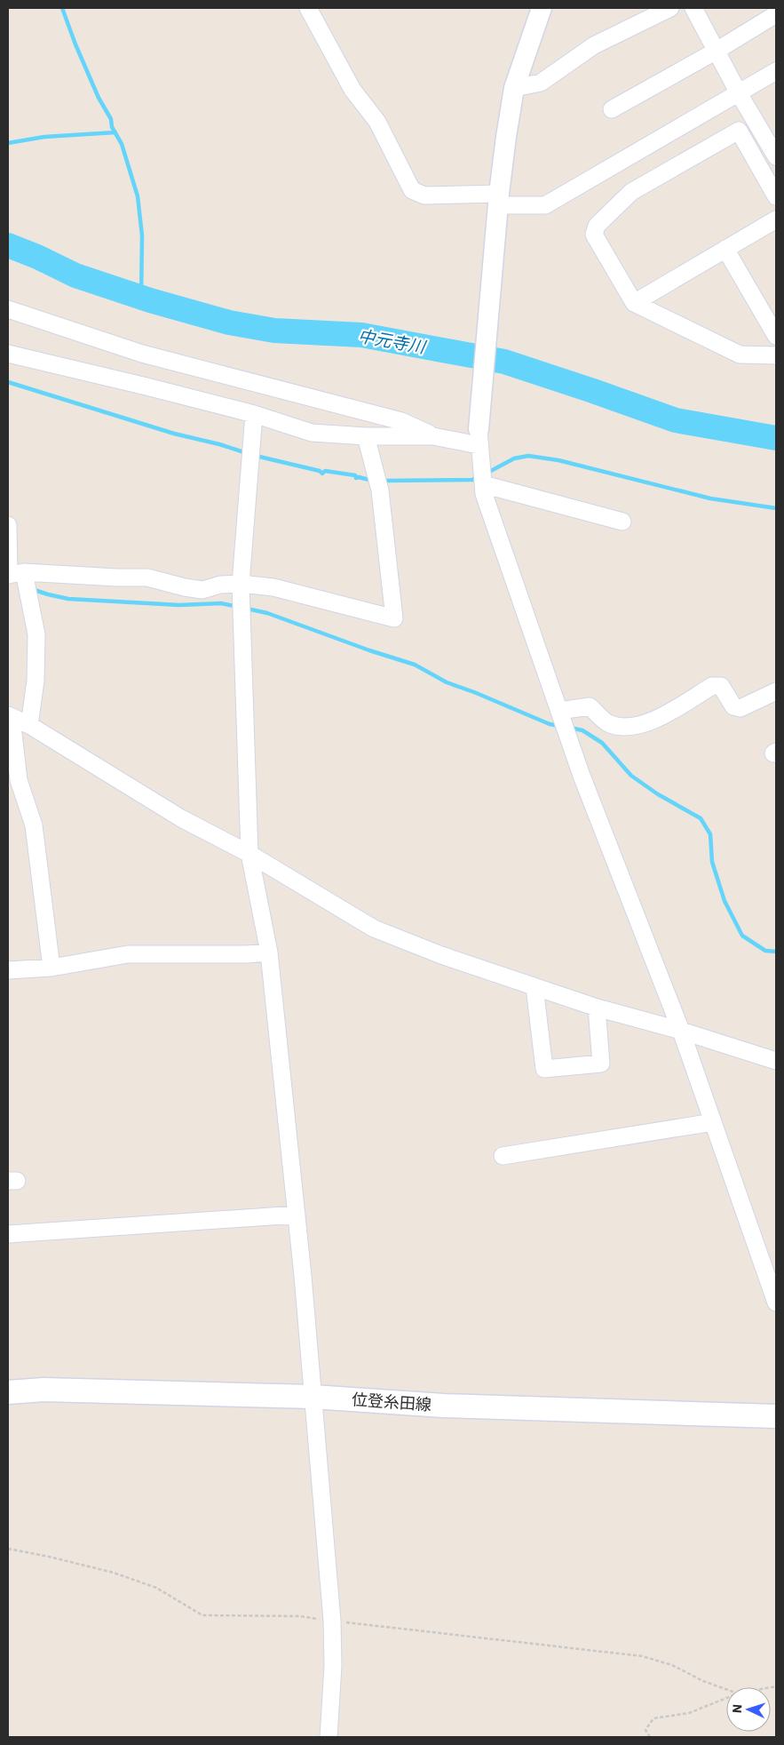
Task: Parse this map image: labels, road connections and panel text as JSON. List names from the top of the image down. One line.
{"streets":{"main road":["位登糸田線"]},"water":["中元寺川"],"north":"left"}
